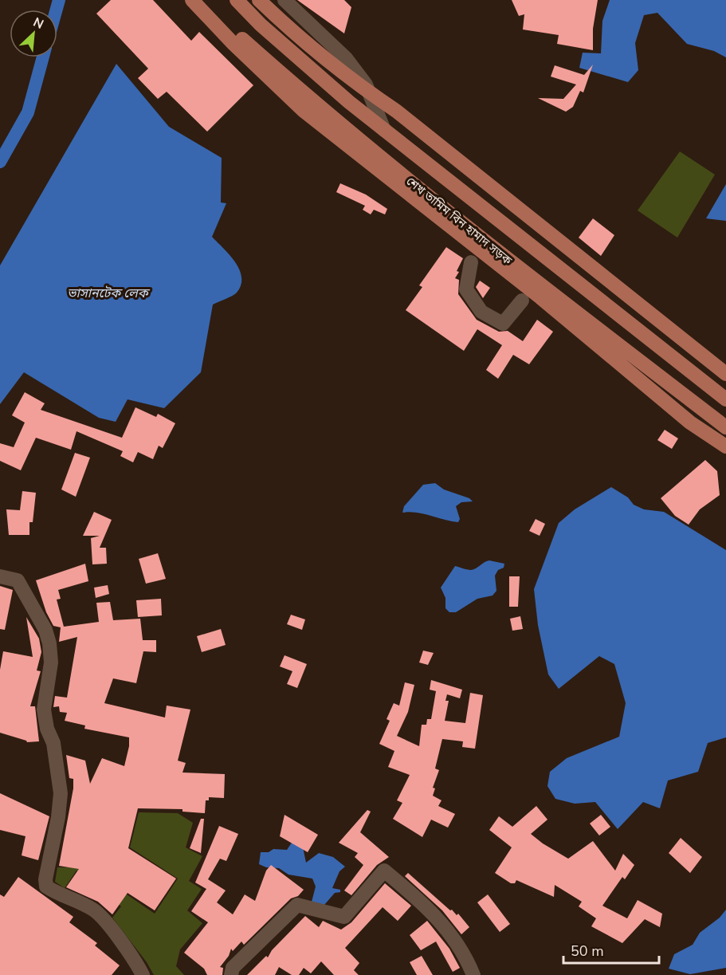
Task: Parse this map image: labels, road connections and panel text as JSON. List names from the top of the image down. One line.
{"streets":{"main road":["শেখ তামিম বিন হামাদ সড়ক"]},"water":["ভাসানটেক লেক"],"scale_bar":"50 m","north":"top right"}
